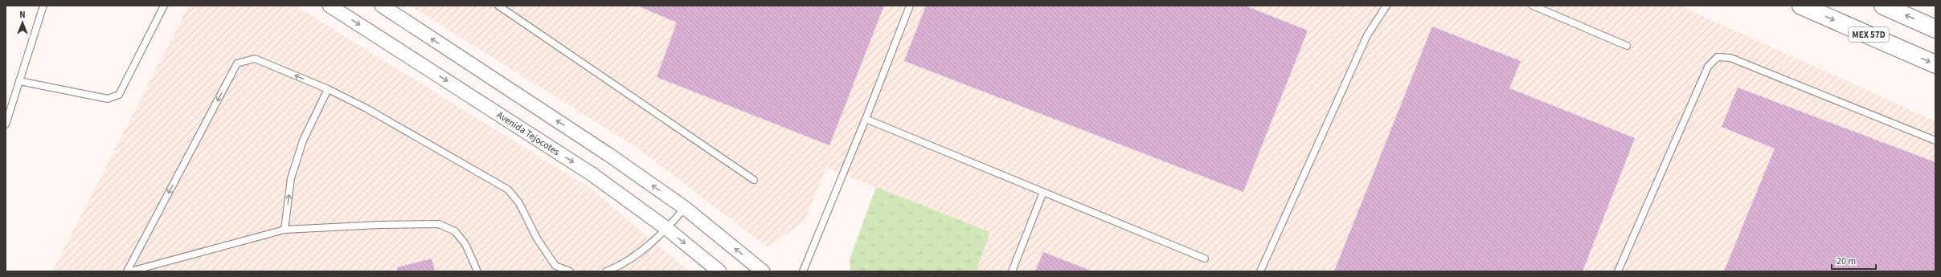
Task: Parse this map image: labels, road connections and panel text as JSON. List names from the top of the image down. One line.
{"streets":{"highway":["MEX 57D"],"street":["Avenida Tejocotes"]},"scale_bar":"20 m","north":"top"}
